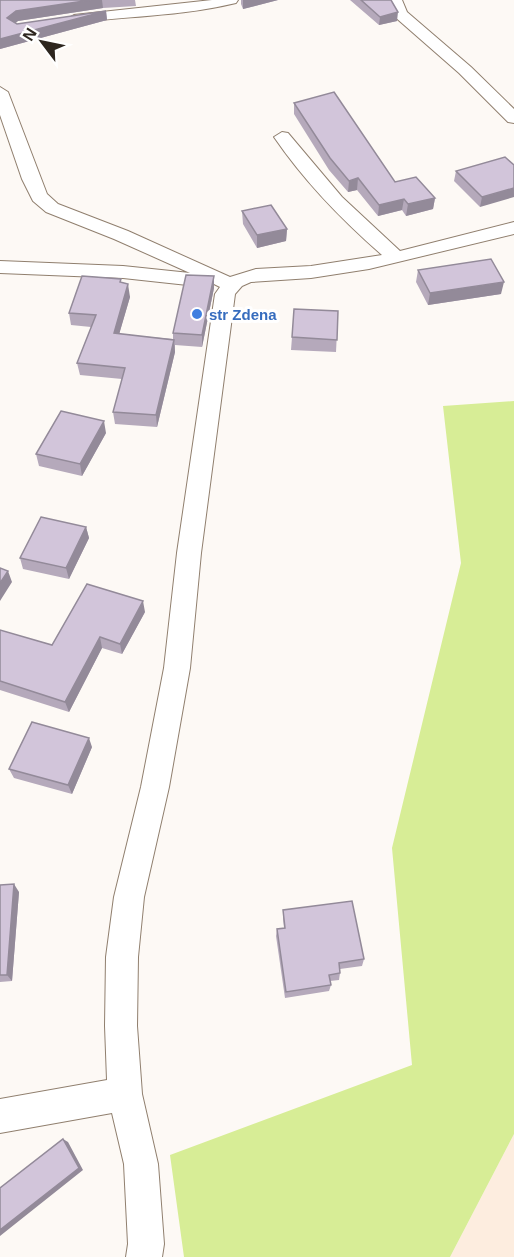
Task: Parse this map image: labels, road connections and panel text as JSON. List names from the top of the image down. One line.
{"places":["str Zdena"],"north":"top left"}
